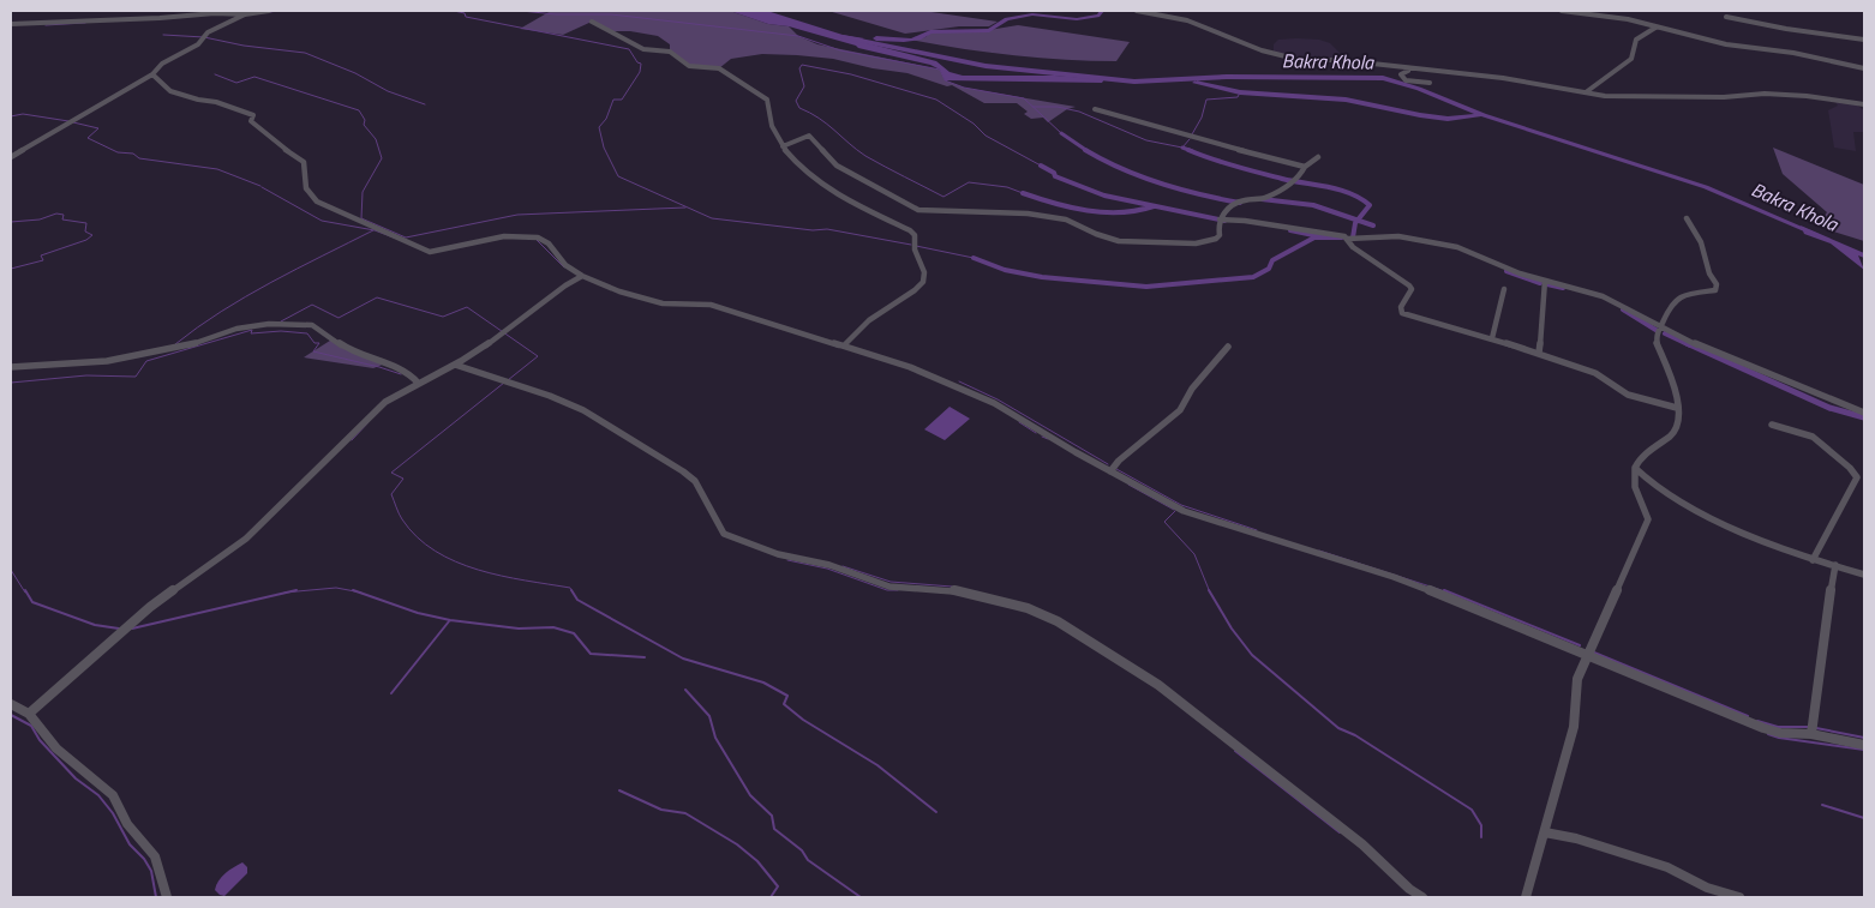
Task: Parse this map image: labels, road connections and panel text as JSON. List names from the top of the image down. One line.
{"water":["Bakra Khola"]}
